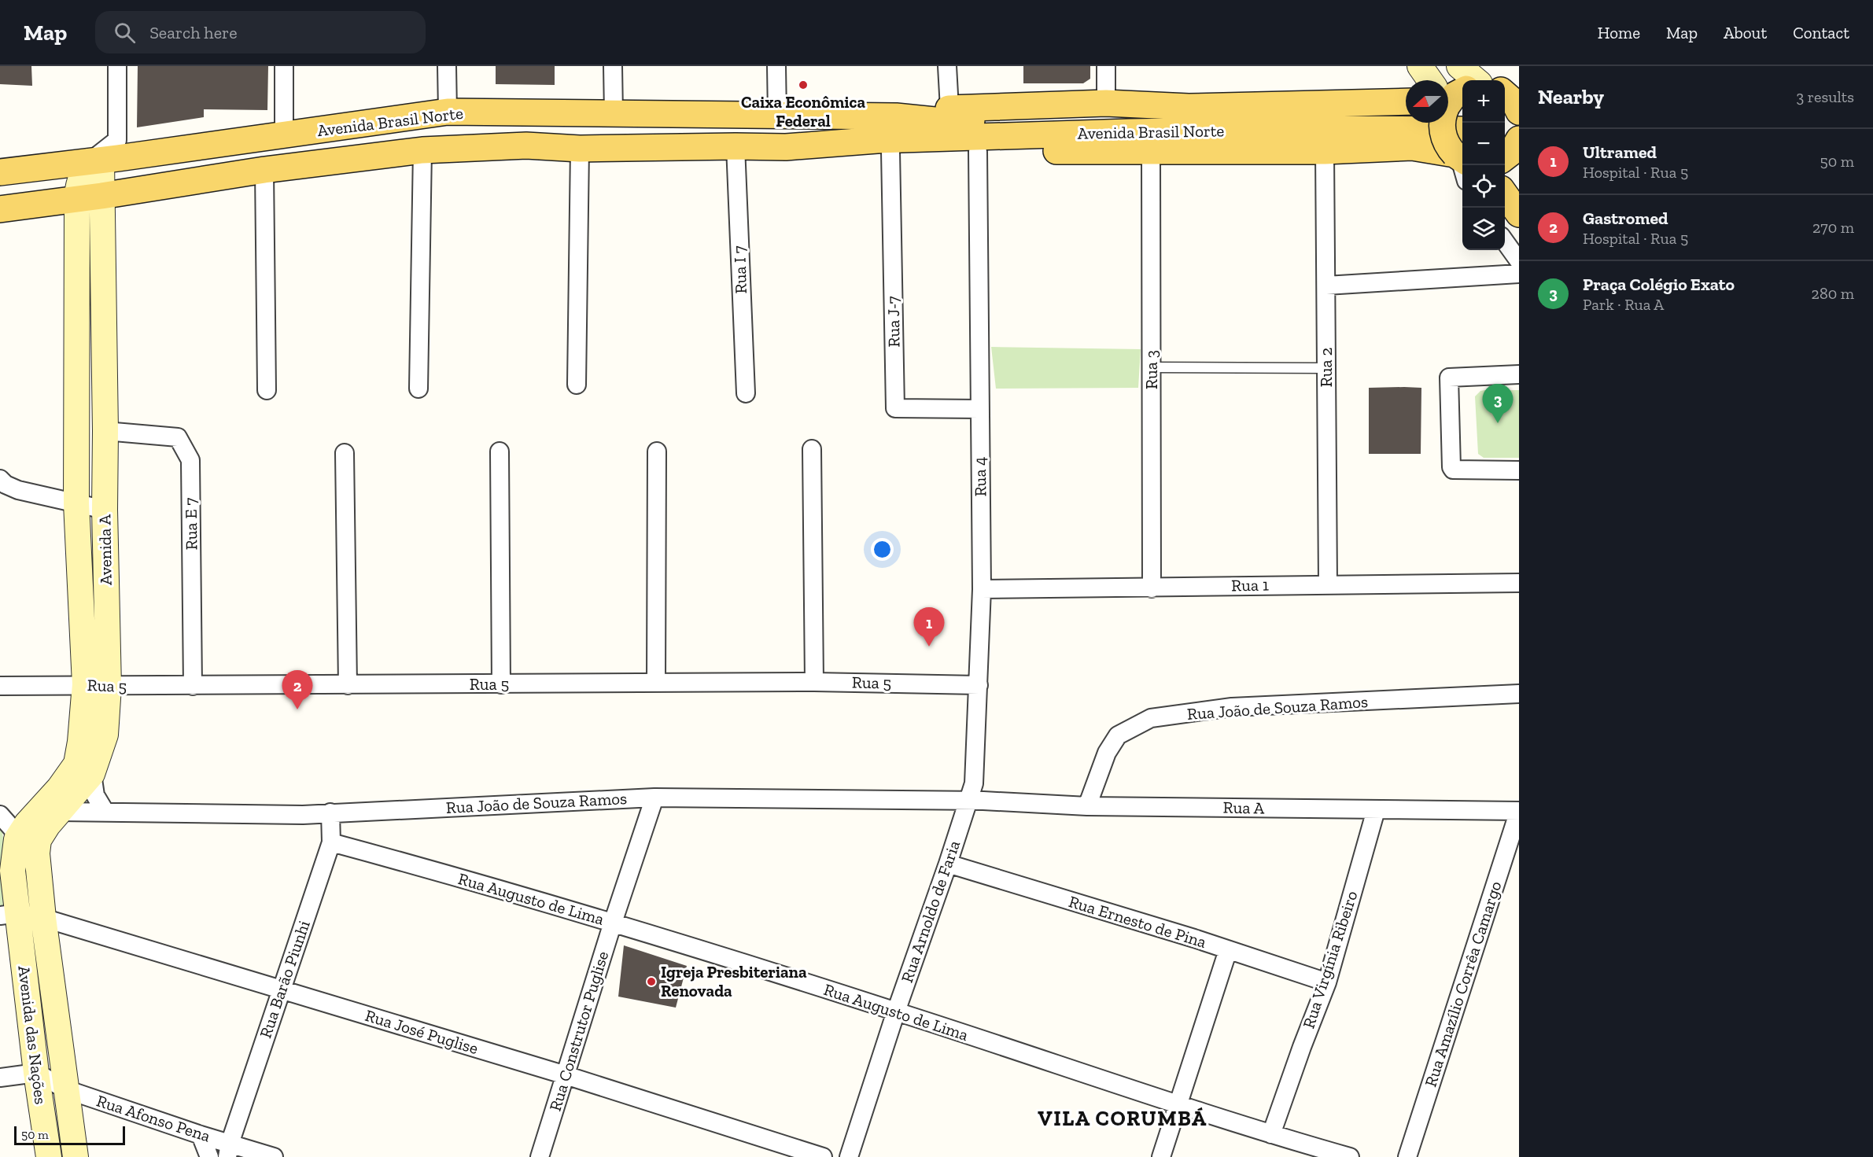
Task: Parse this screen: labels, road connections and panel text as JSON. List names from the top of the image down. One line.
{"streets":{"main road":["Avenida Brasil Norte"],"street":["Rua I 7","Rua J-7","Rua 2","Rua 3","Rua 4","Rua E 7","Avenida A","Rua 1","Rua 5","Rua João de Souza Ramos","Rua A","Rua Augusto de Lima","Rua Arnoldo de Faria","Rua Ernesto de Pina","Rua Virgínia Ribeiro","Rua Barão Piunhi","Rua Amazílio Corrêa Camargo","Rua Construtor Puglise","Rua José Puglise","Avenida das Nações","Rua Afonso Pena"]},"crossings":[["Avenida Brasil Norte","Rua I 7"],["Avenida Brasil Norte","Rua J-7"],["Avenida Brasil Norte","Rua 2"],["Avenida Brasil Norte","Rua 3"],["Avenida Brasil Norte","Rua 4"],["Avenida Brasil Norte","Avenida A"],["Rua J-7","Rua 4"],["Rua 2","Rua 1"],["Rua 3","Rua 1"],["Rua 4","Rua 1"],["Rua 4","Rua 5"],["Rua 4","Rua João de Souza Ramos"],["Rua 4","Rua A"],["Rua 4","Rua Arnoldo de Faria"],["Rua E 7","Avenida A"],["Rua E 7","Rua 5"],["Avenida A","Rua 5"],["Avenida A","Rua João de Souza Ramos"],["Avenida A","Rua José Puglise"],["Avenida A","Avenida das Nações"],["Rua João de Souza Ramos","Rua A"],["Rua João de Souza Ramos","Rua Arnoldo de Faria"],["Rua João de Souza Ramos","Rua Barão Piunhi"],["Rua João de Souza Ramos","Rua Construtor Puglise"],["Rua A","Rua Arnoldo de Faria"],["Rua A","Rua Virgínia Ribeiro"],["Rua A","Rua Amazílio Corrêa Camargo"],["Rua Augusto de Lima","Rua Arnoldo de Faria"],["Rua Augusto de Lima","Rua Virgínia Ribeiro"],["Rua Augusto de Lima","Rua Barão Piunhi"],["Rua Augusto de Lima","Rua Construtor Puglise"],["Rua Arnoldo de Faria","Rua Ernesto de Pina"],["Rua Ernesto de Pina","Rua Virgínia Ribeiro"],["Rua Barão Piunhi","Rua José Puglise"],["Rua Barão Piunhi","Rua Afonso Pena"],["Rua Construtor Puglise","Rua José Puglise"],["Rua José Puglise","Avenida das Nações"],["Avenida das Nações","Rua Afonso Pena"]],"districts":["VILA CORUMBÁ"],"places":["Caixa Econômica Federal","Igreja Presbiteriana Renovada"],"scale_bar":"50 m","north":"left","page":{"header":"Map","search":"Search here","nav":["Home","Map","About","Contact"],"heading":["Nearby","3 results"],"map_buttons":["+","−"],"list":[{"mark":"1","name":"Ultramed","note":"Hospital · Rua 5","value":"50 m"},{"mark":"2","name":"Gastromed","note":"Hospital · Rua 5","value":"270 m"},{"mark":"3","name":"Praça Colégio Exato","note":"Park · Rua A","value":"280 m"}],"pins":["3","1","2"],"scale":"50 m"}}
